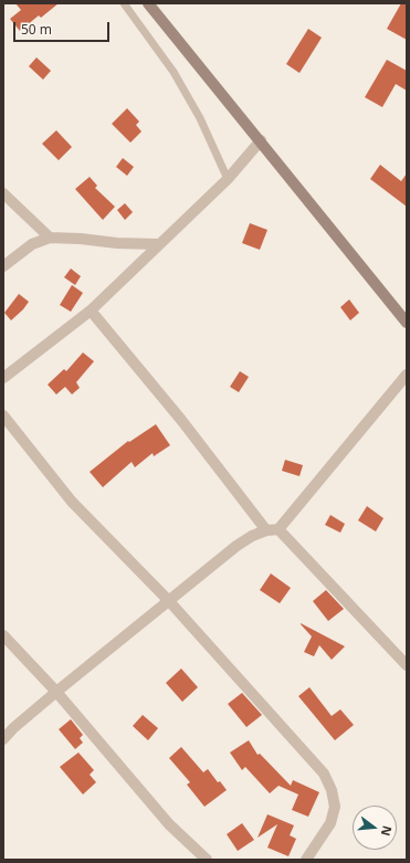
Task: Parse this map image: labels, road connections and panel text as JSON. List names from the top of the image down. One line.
{"scale_bar":"50 m","north":"right"}
